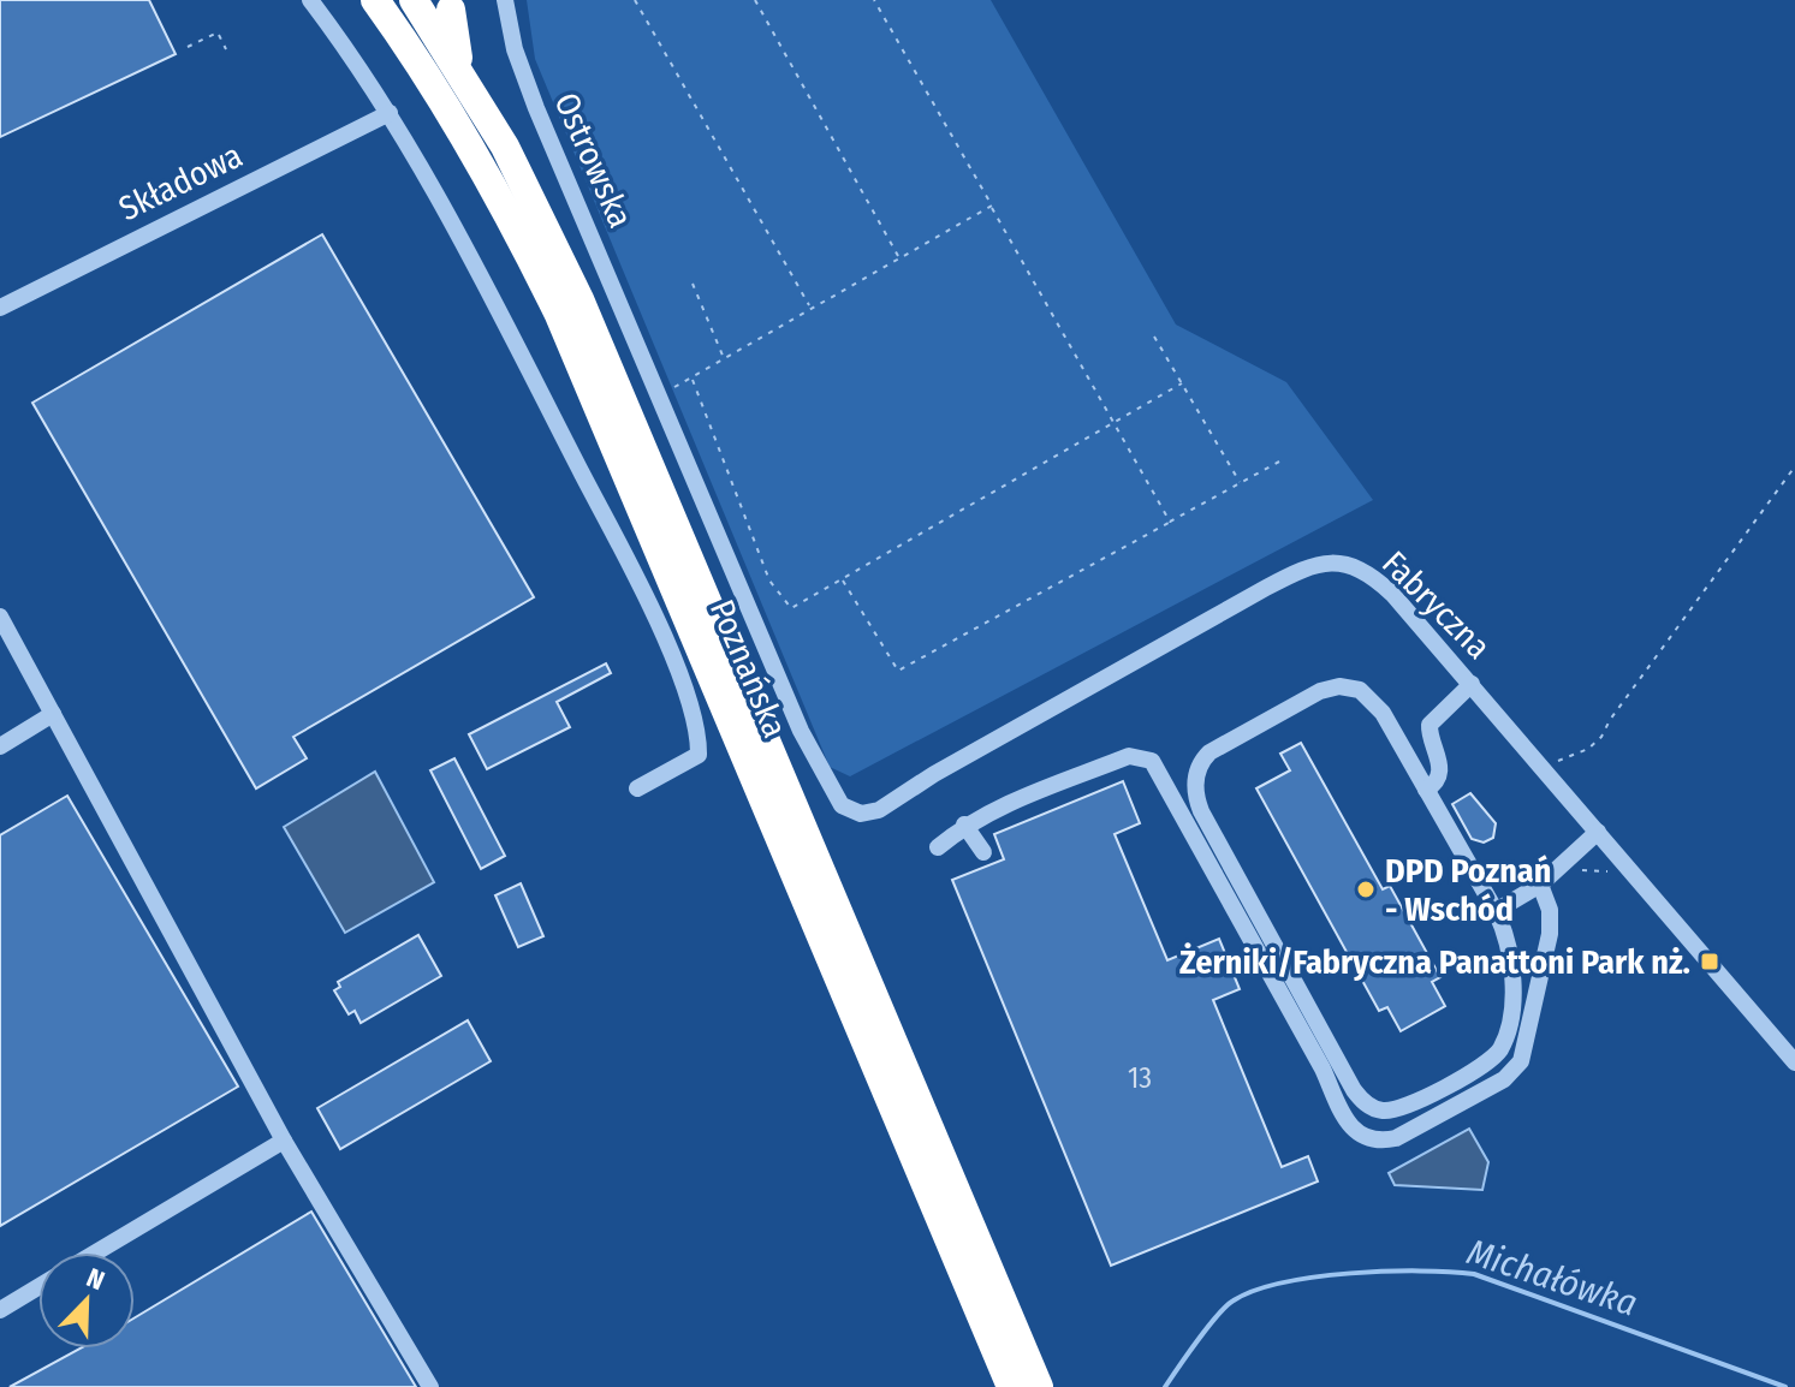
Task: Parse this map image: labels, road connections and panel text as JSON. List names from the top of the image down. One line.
{"streets":{"highway":["Poznańska"],"street":["Ostrowska","Składowa","Fabryczna"]},"crossings":[["Ostrowska","Fabryczna"]],"water":["Michałówka"],"places":{"other":["DPD Poznań - Wschód"],"transit":["Żerniki/Fabryczna Panattoni Park nż."]},"house_numbers":["13"],"north":"top right"}
